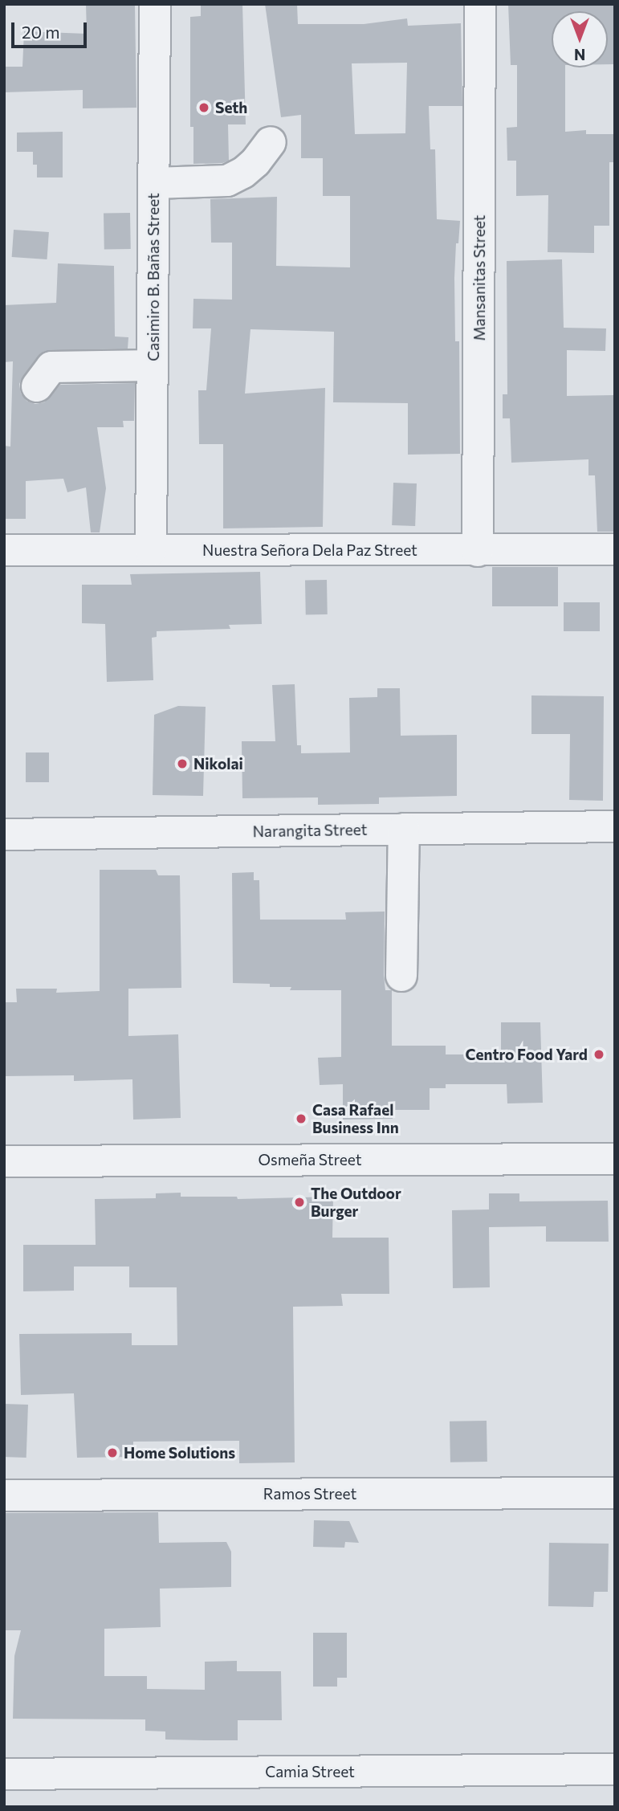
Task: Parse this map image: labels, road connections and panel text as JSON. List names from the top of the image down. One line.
{"streets":{"street":["Casimiro B. Bañas Street","Mansanitas Street","Nuestra Señora Dela Paz Street","Narangita Street","Osmeña Street","Ramos Street","Camia Street"]},"crossings":[["Casimiro B. Bañas Street","Nuestra Señora Dela Paz Street"],["Mansanitas Street","Nuestra Señora Dela Paz Street"]],"places":["Seth","Nikolai","Centro Food Yard","Casa Rafael Business Inn","The Outdoor Burger","Home Solutions"],"scale_bar":"20 m","north":"bottom"}
